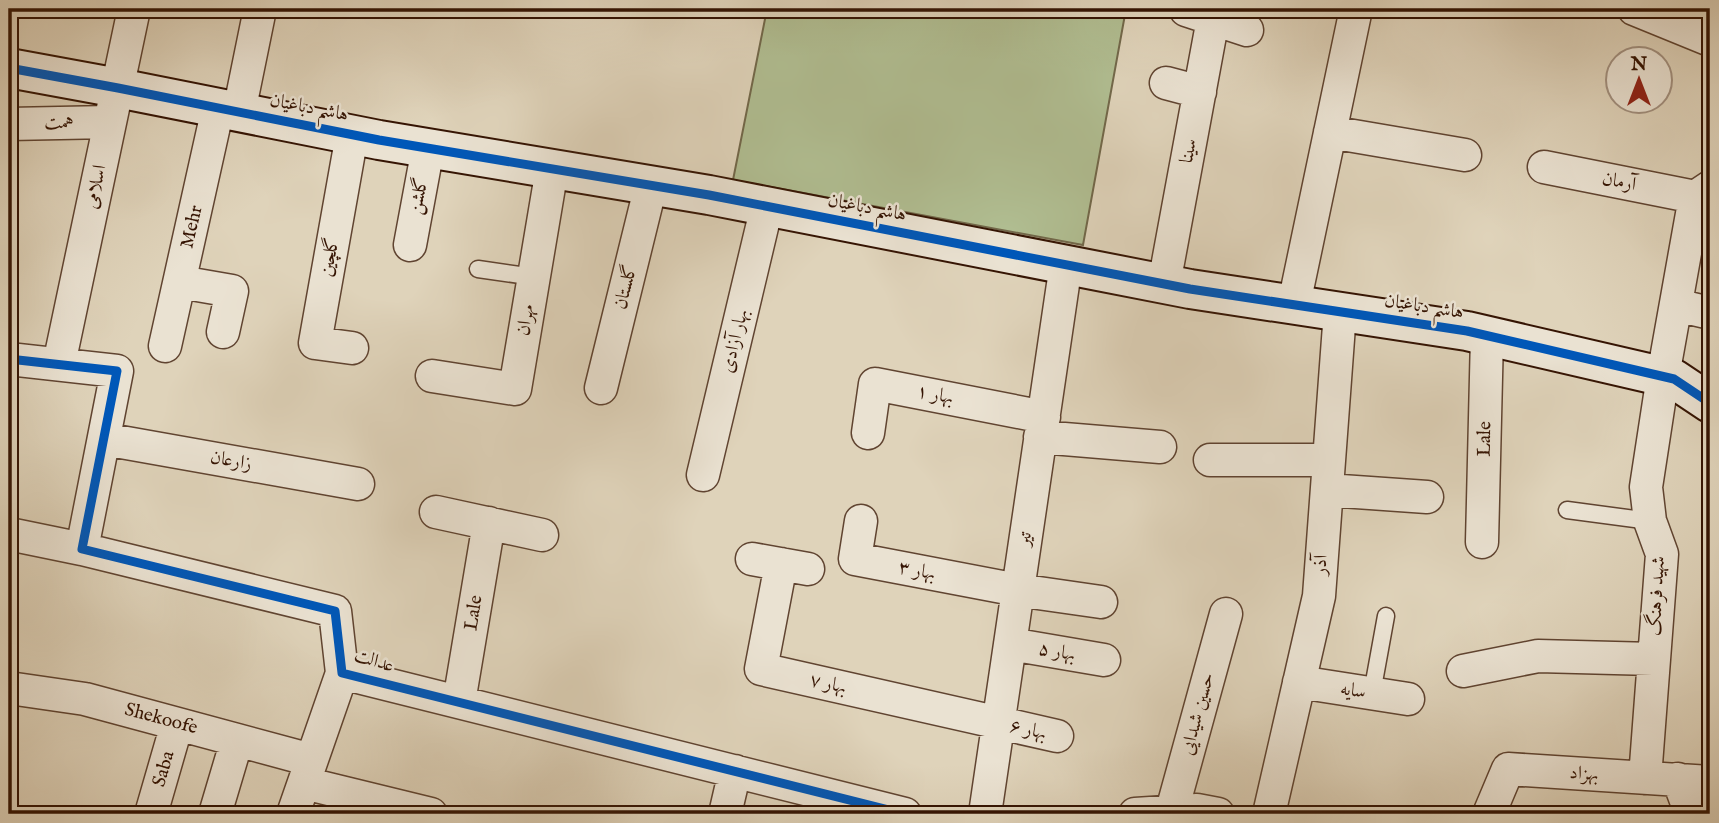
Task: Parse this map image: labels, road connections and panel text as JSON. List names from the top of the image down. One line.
{"streets":{"street":["هاشم دباغیان","همت","سینا","آرمان","اسلامی","گلشن","Mehr","گلچین","گلستان","مهران","بهار آزادی","بهار ۱","Lale","زارعان","تیر","آذر","بهار ۳","شهید فرهنگ","بهار ۵","عدالت","بهار ۷","سایه","حسین شیدایی","Shekoofe","بهار ۶","Saba","بهزاد"]},"crossings":[["هاشم دباغیان","همت"],["هاشم دباغیان","سینا"],["هاشم دباغیان","اسلامی"],["هاشم دباغیان","گلشن"],["هاشم دباغیان","Mehr"],["هاشم دباغیان","گلچین"],["هاشم دباغیان","گلستان"],["هاشم دباغیان","مهران"],["هاشم دباغیان","بهار آزادی"],["هاشم دباغیان","Lale"],["هاشم دباغیان","تیر"],["هاشم دباغیان","آذر"],["هاشم دباغیان","شهید فرهنگ"],["همت","اسلامی"],["آرمان","شهید فرهنگ"],["بهار ۱","تیر"],["Lale","عدالت"],["تیر","بهار ۳"],["تیر","بهار ۵"],["تیر","بهار ۷"],["تیر","بهار ۶"],["آذر","سایه"],["شهید فرهنگ","بهزاد"],["بهار ۷","بهار ۶"],["Shekoofe","Saba"]],"north":"top"}
